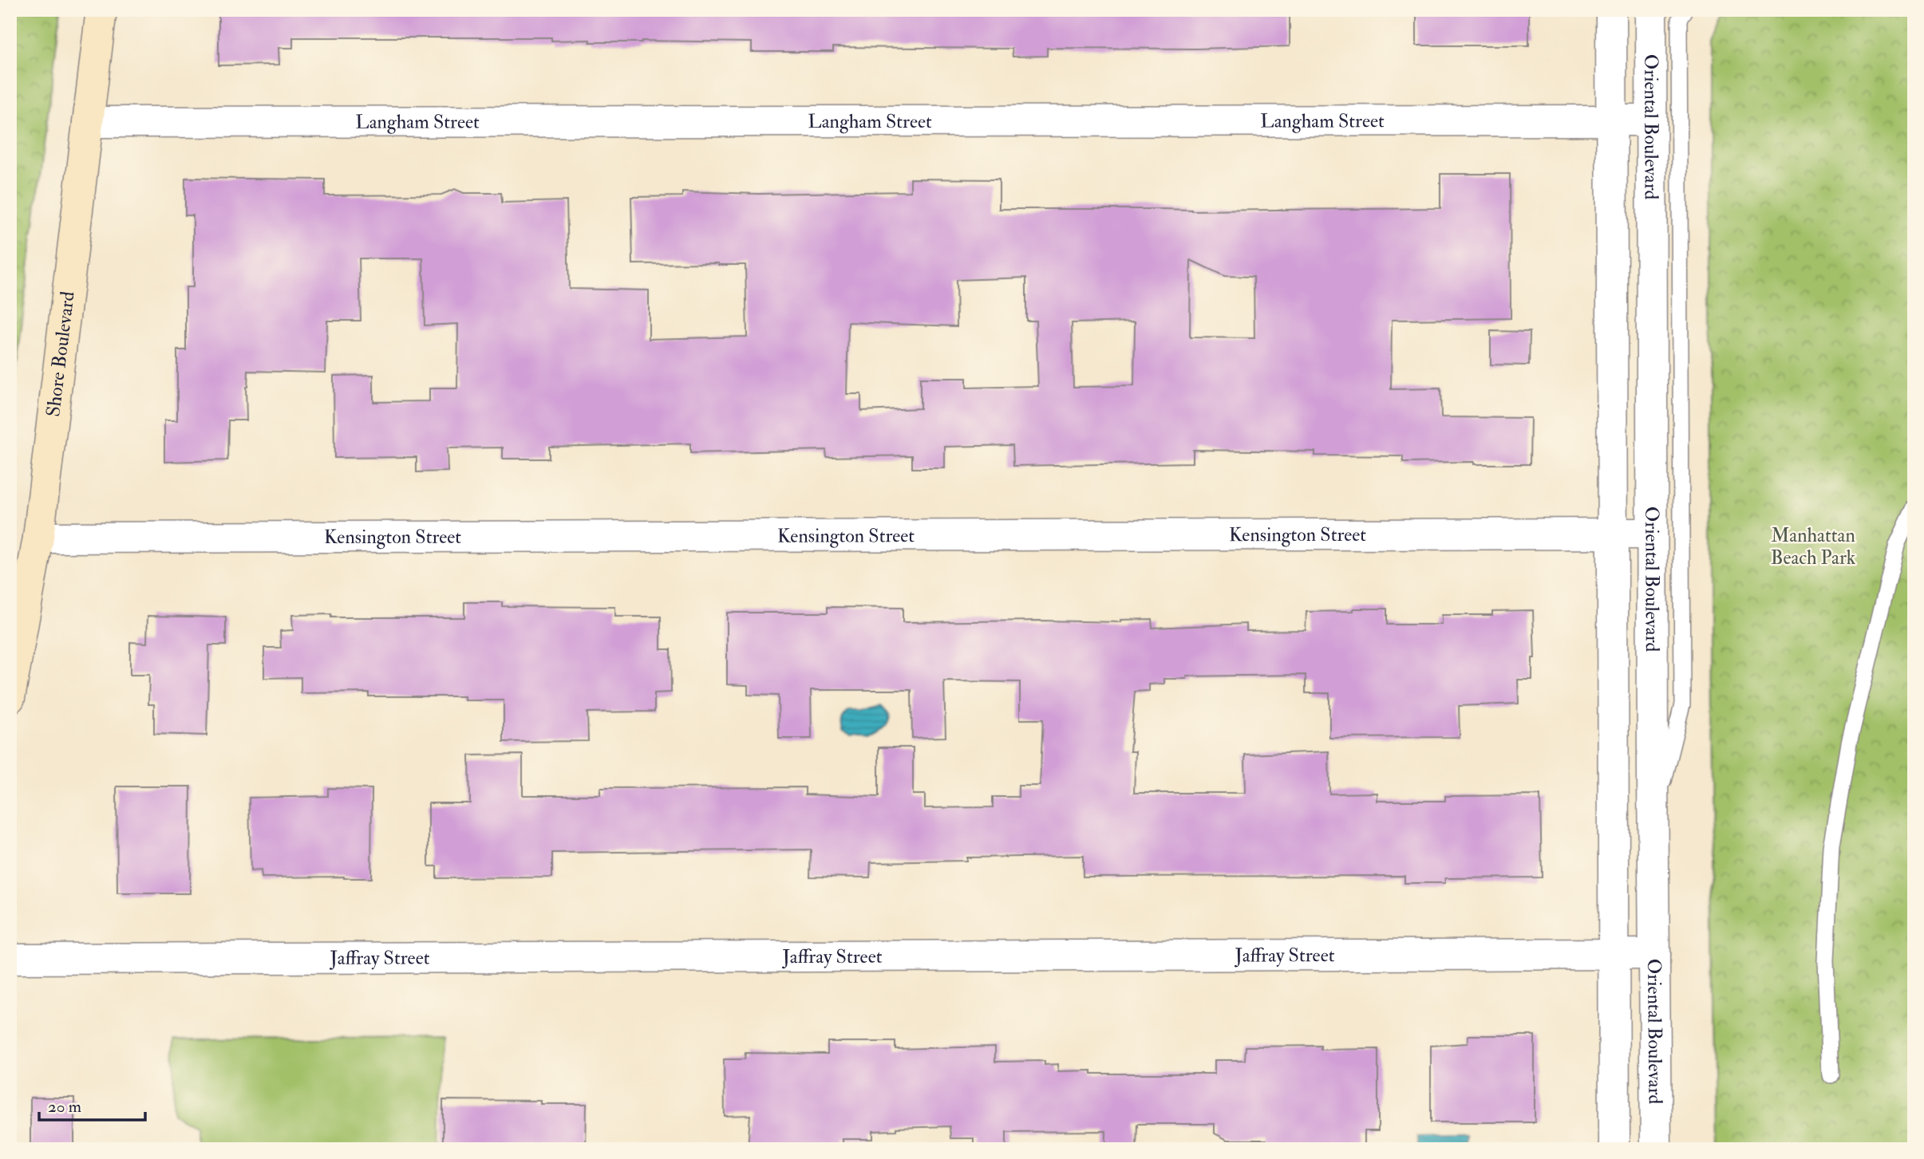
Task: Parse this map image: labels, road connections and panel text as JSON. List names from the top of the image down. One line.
{"streets":{"main road":["Shore Boulevard"],"street":["Langham Street","Oriental Boulevard","Kensington Street","Jaffray Street"]},"crossings":[["Langham Street","Oriental Boulevard"],["Langham Street","Shore Boulevard"],["Oriental Boulevard","Kensington Street"],["Oriental Boulevard","Jaffray Street"],["Shore Boulevard","Kensington Street"]],"parks":["Manhattan Beach Park"],"scale_bar":"20 m"}
